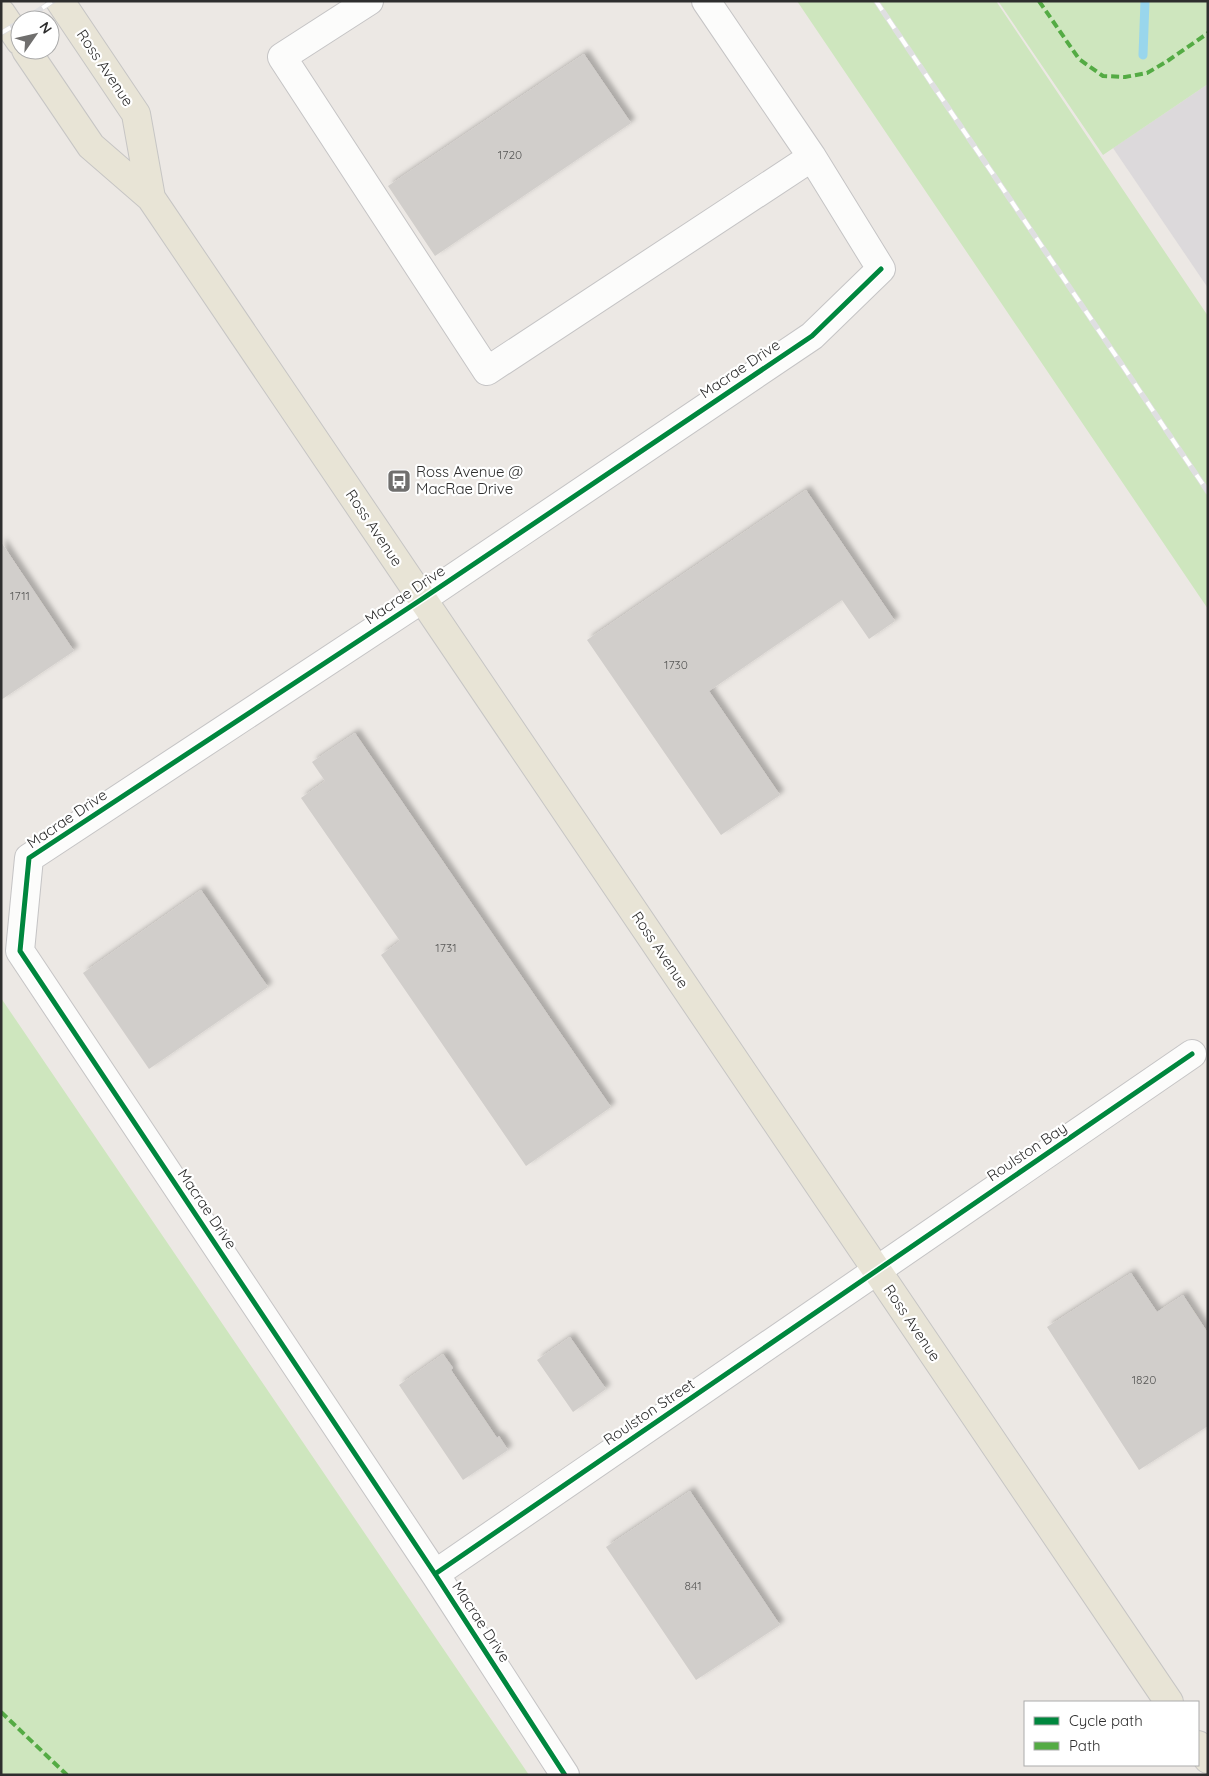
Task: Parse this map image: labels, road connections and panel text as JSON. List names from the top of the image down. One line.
{"streets":{"main road":["Ross Avenue"],"street":["Macrae Drive","Roulston Bay","Roulston Street"]},"crossings":[["Ross Avenue","Macrae Drive"],["Ross Avenue","Roulston Bay"],["Ross Avenue","Roulston Street"],["Macrae Drive","Roulston Street"],["Roulston Bay","Roulston Street"]],"places":{"bus stop":["Ross Avenue @ MacRae Drive"]},"house_numbers":["1720","1711","1730","1731","1820","841"],"legend":["Cycle path","Path"],"north":"top right"}
